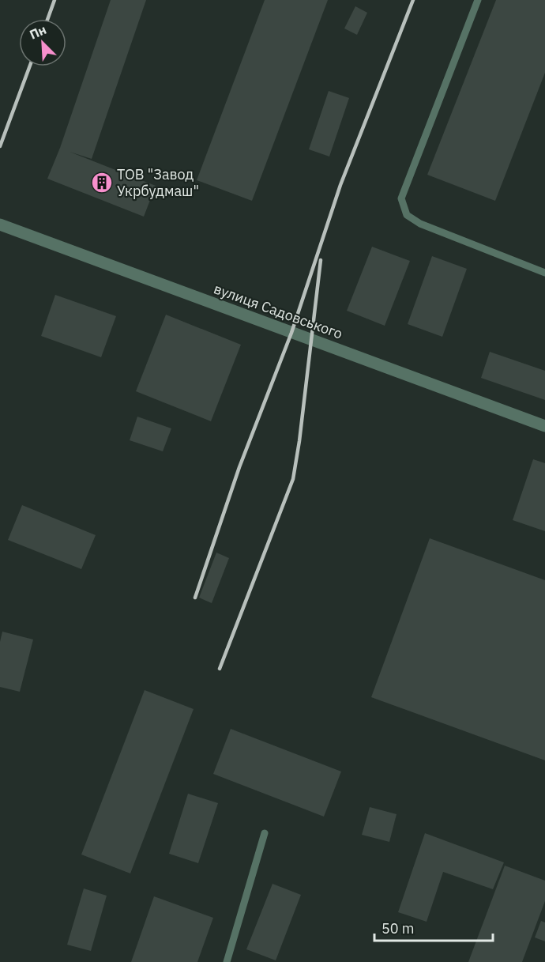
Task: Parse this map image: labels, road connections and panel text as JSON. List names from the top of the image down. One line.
{"streets":{"street":["вулиця Садовського"]},"places":{"building":["ТОВ \"Завод Укрбудмаш\""]},"scale_bar":"50 m","north":"top left"}
